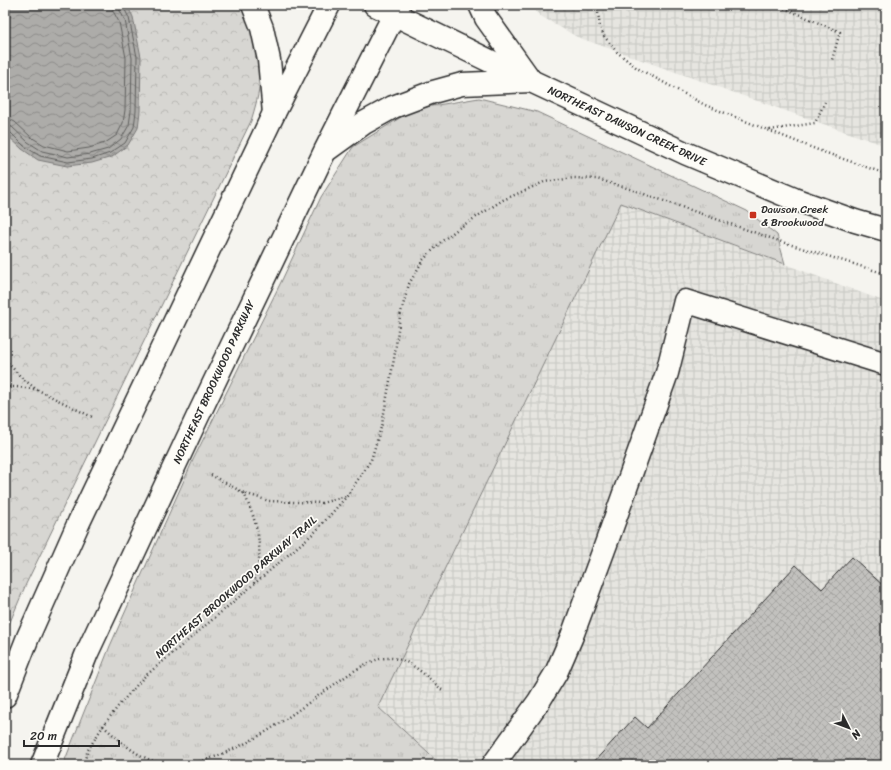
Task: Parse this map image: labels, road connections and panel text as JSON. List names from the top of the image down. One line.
{"streets":{"main road":["NORTHEAST DAWSON CREEK DRIVE","NORTHEAST BROOKWOOD PARKWAY"],"path":["NORTHEAST BROOKWOOD PARKWAY TRAIL"]},"crossings":[["NORTHEAST DAWSON CREEK DRIVE","NORTHEAST BROOKWOOD PARKWAY"]],"places":{"transit":["Dawson Creek & Brookwood"]},"scale_bar":"20 m","north":"bottom right"}
